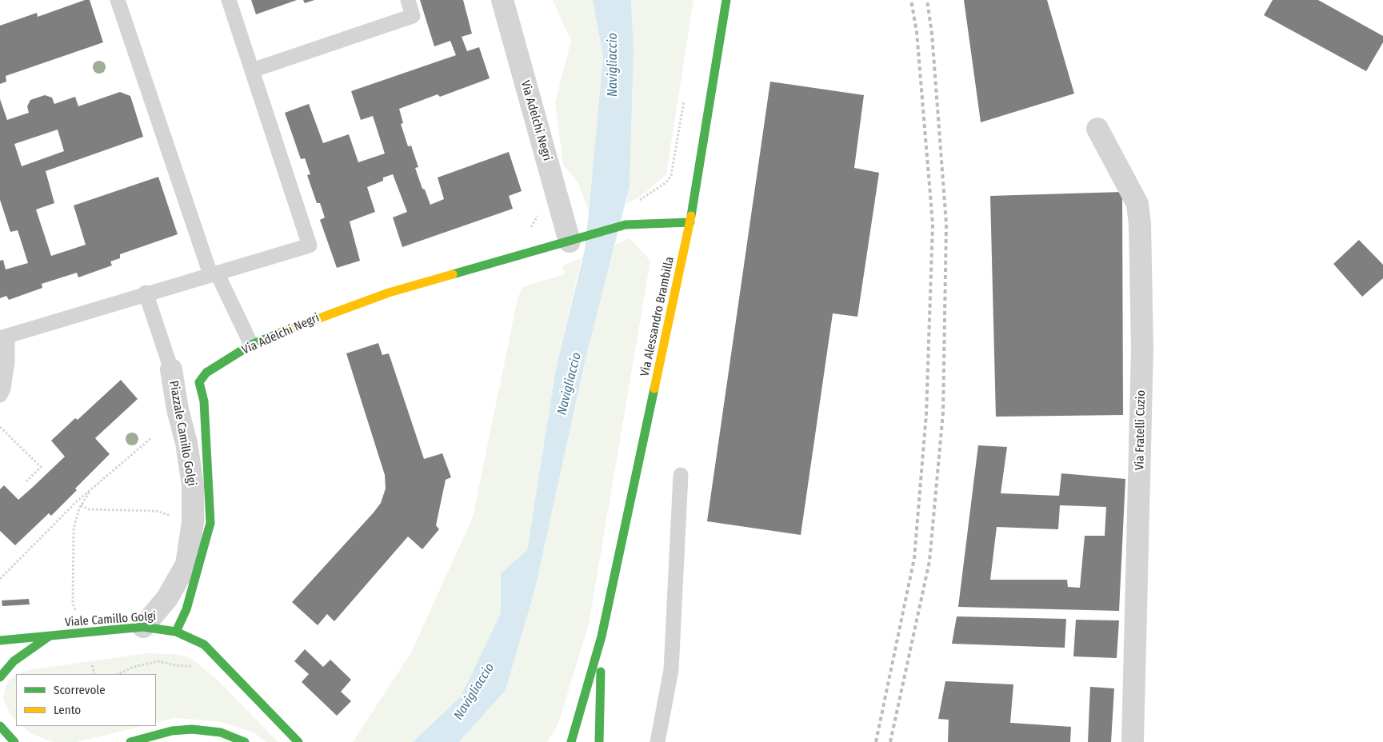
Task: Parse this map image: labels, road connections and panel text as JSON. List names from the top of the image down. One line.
{"streets":{"main road":["Via Adelchi Negri","Via Alessandro Brambilla","Viale Camillo Golgi"],"street":["Via Fratelli Cuzio","Piazzale Camillo Golgi"]},"crossings":[["Via Adelchi Negri","Via Alessandro Brambilla"],["Piazzale Camillo Golgi","Viale Camillo Golgi"]],"water":["Navigliaccio"],"legend":["Scorrevole","Lento"]}
